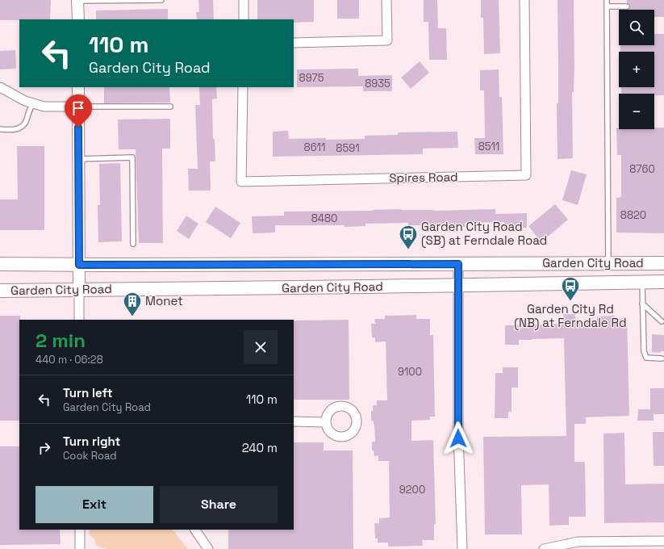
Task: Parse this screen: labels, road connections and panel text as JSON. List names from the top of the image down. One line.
{"streets":{"main road":["Garden City Road"],"street":["Spires Road"]},"places":{"bus stop":["Garden City Road (SB) at Ferndale Road","Garden City Rd (NB) at Ferndale Rd"],"building":["Monet"]},"house_numbers":["8975","8935","8511","8611","8591","8760","8820","8480","9100","9200"],"page":{"map_buttons":["+","−"],"turn":["110 m","Garden City Road"],"heading":["2 min","440 m · 06:28"],"list":[{"name":"Turn left","note":"Garden City Road","value":"110 m"},{"name":"Turn right","note":"Cook Road","value":"240 m"}],"buttons":["Exit","Share"]}}
